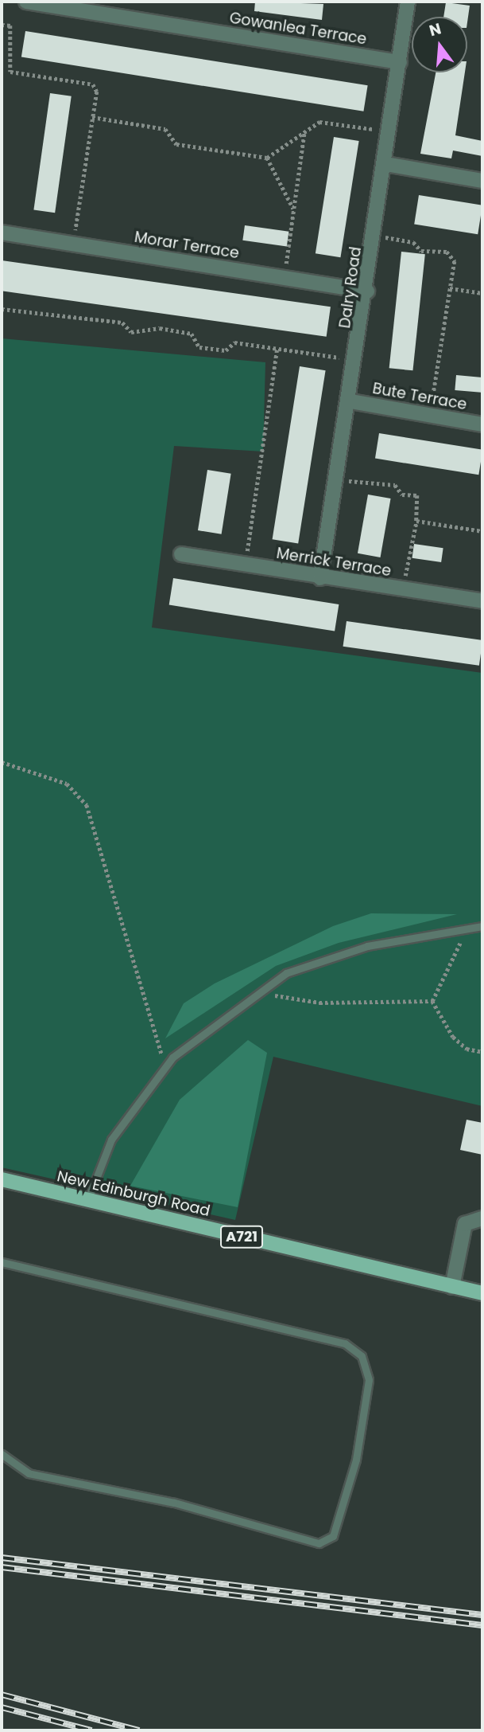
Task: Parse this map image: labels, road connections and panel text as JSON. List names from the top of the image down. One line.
{"streets":{"main road":["New Edinburgh Road","A721"],"street":["Gowanlea Terrace","Morar Terrace","Dalry Road","Bute Terrace","Merrick Terrace"]},"crossings":[["Gowanlea Terrace","Dalry Road"],["Morar Terrace","Dalry Road"],["Dalry Road","Bute Terrace"],["Dalry Road","Merrick Terrace"]],"north":"top"}
